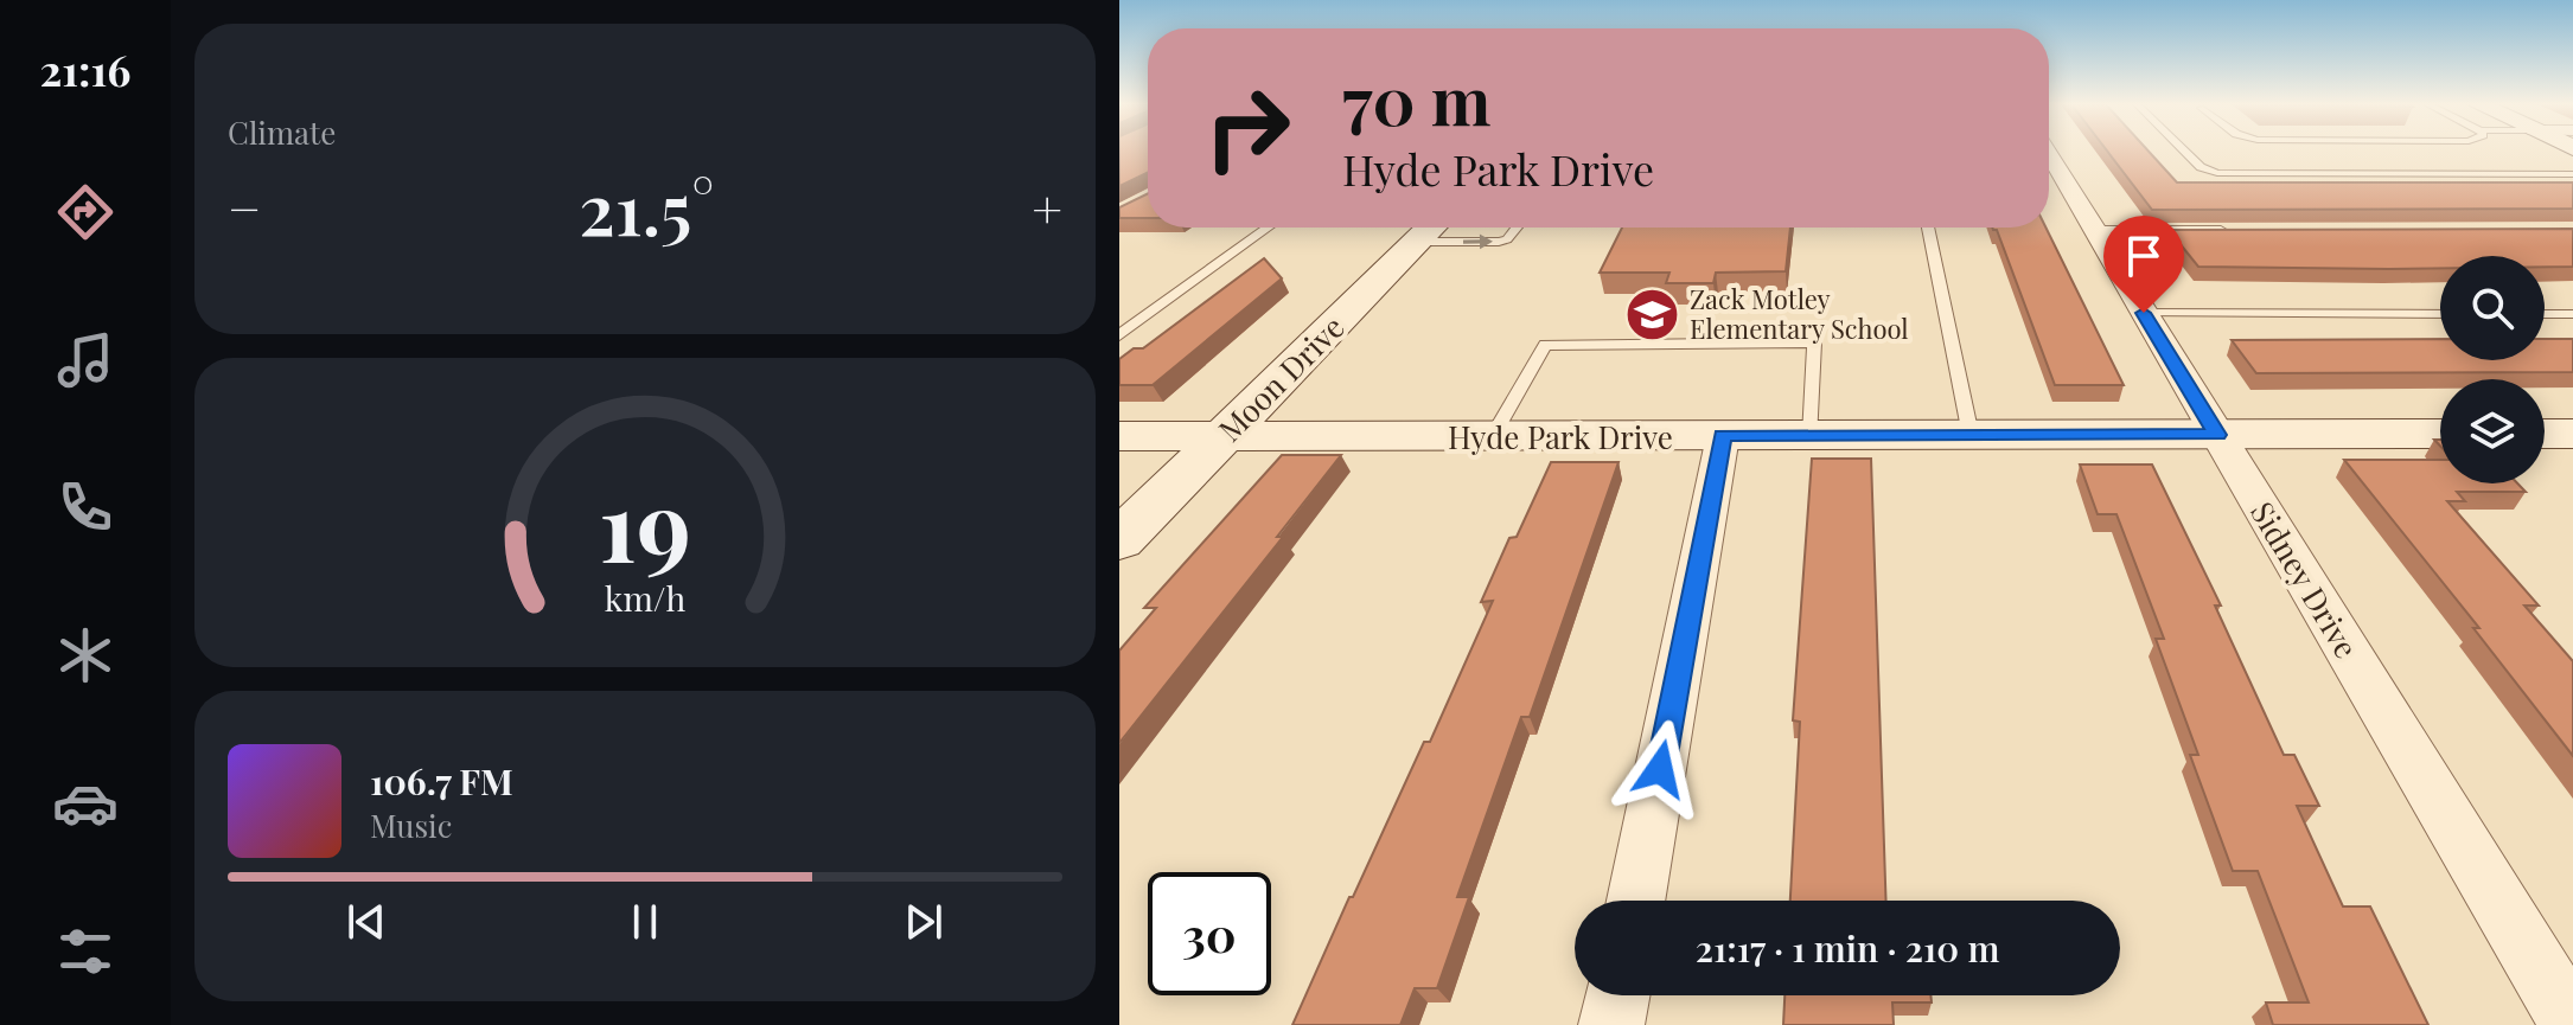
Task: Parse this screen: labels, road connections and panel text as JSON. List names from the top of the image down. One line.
{"streets":{"street":["Moon Drive","Hyde Park Drive","Sidney Drive"]},"crossings":[["Moon Drive","Hyde Park Drive"],["Hyde Park Drive","Sidney Drive"]],"places":{"school or university":["Zack Motley Elementary School"]},"page":{"tabs":"21:16","tile":"Climate","turn":["70 m","Hyde Park Drive"],"heat":["−","21.5°","+"],"song":["106.7 FM","Music"],"limit":"30","trip":"21:17 · 1 min · 210 m","gauge":["19","km/h"]}}
